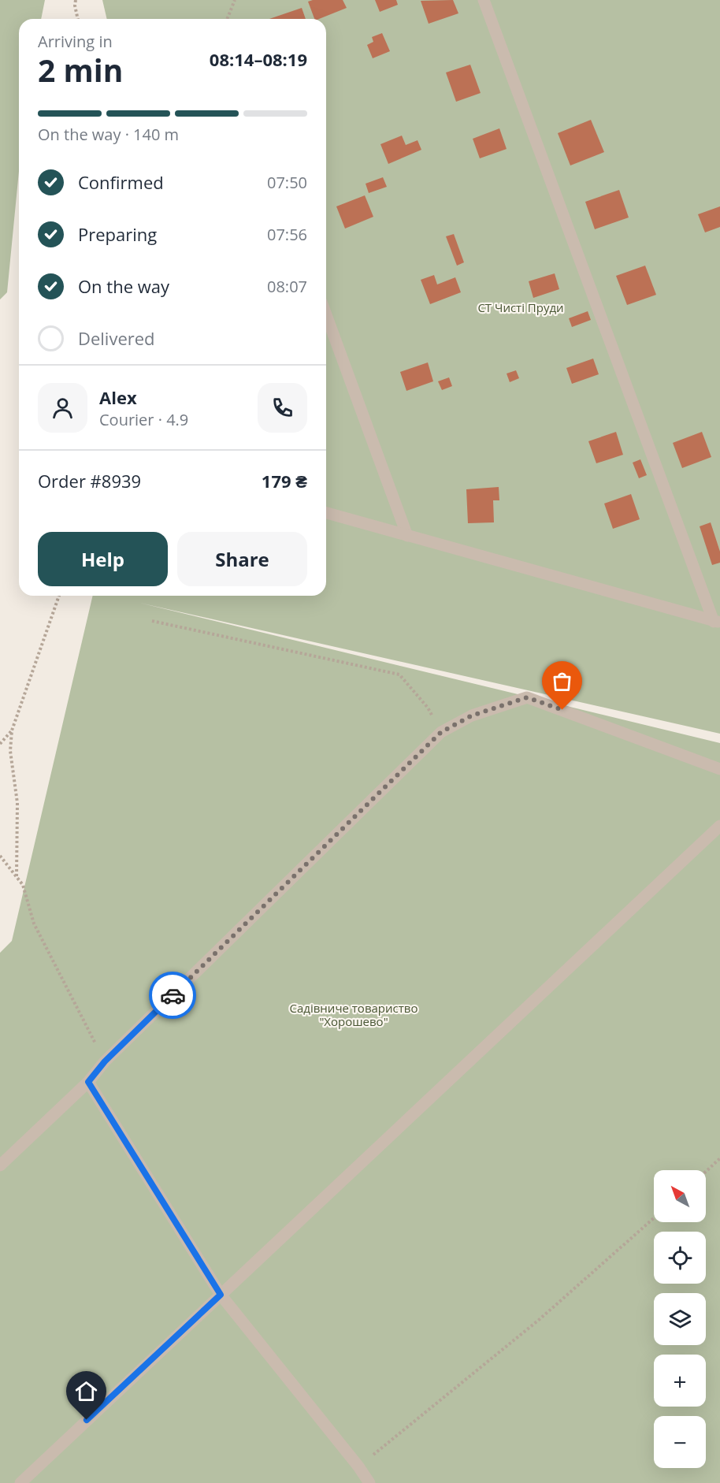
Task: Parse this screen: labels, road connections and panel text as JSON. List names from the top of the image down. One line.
{"parks":["СТ Чисті Пруди","Садівниче товариство \"Хорошево\""],"north":"top left","page":{"heading":["2 min","Arriving in","08:14–08:19"],"panel":["Alex","Courier · 4.9","Order #8939","179 ₴"],"bar":"On the way · 140 m","list":[["Confirmed","07:50"],["Preparing","07:56"],["On the way","08:07"],"Delivered"],"buttons":["Help","Share"],"map_buttons":["+","−"]}}
